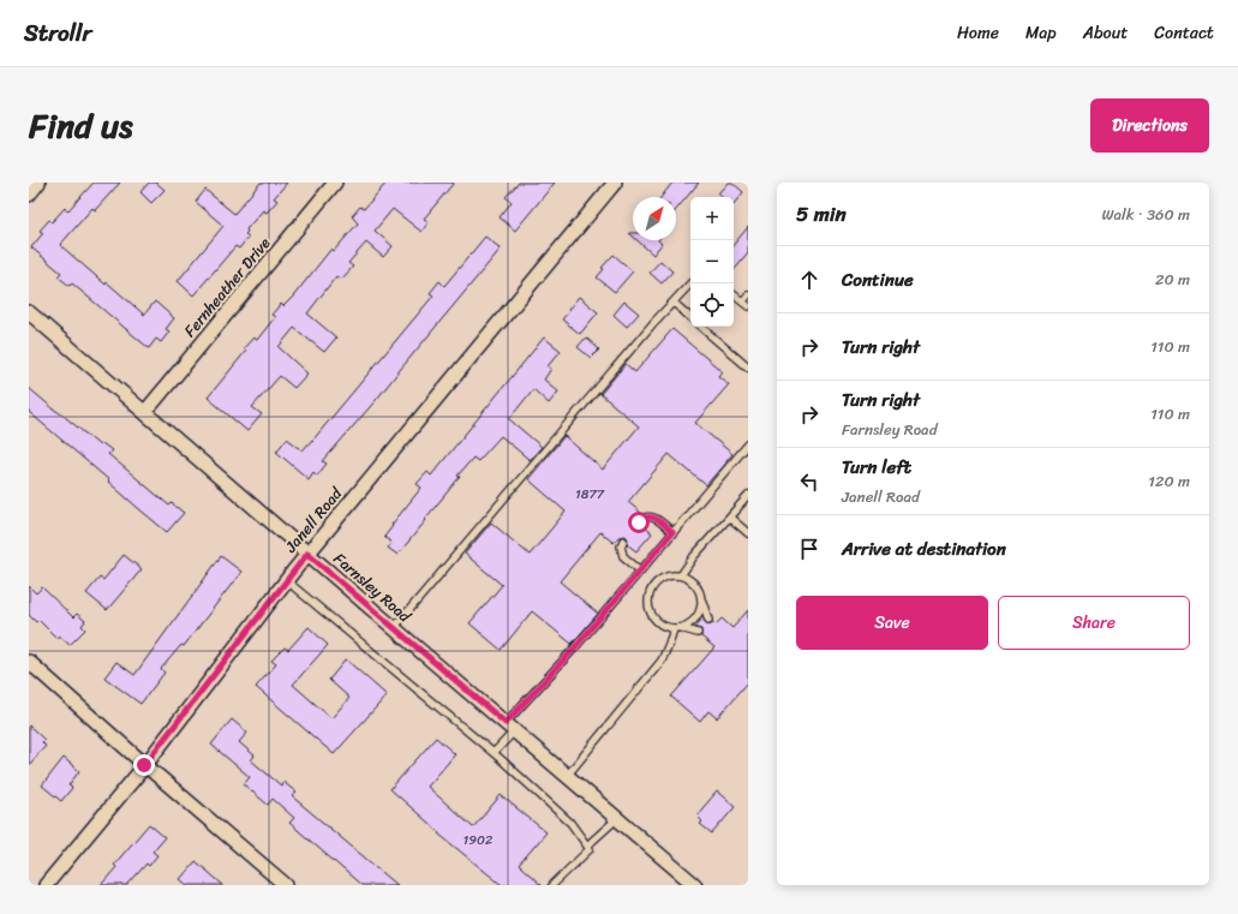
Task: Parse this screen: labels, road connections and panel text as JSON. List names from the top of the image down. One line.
{"streets":{"street":["Fernheather Drive","Janell Road","Farnsley Road"]},"crossings":[["Fernheather Drive","Farnsley Road"],["Janell Road","Farnsley Road"]],"house_numbers":["1877","1902"],"north":"top right","page":{"header":"Strollr","nav":["Home","Map","About","Contact"],"title":"Find us","buttons":["Directions",["Save","Share"]],"heading":["5 min","Walk · 360 m"],"map_buttons":["+","−"],"list":[["Continue","20 m"],["Turn right","110 m"],["Turn right","Farnsley Road","110 m"],["Turn left","Janell Road","120 m"],"Arrive at destination"]}}
